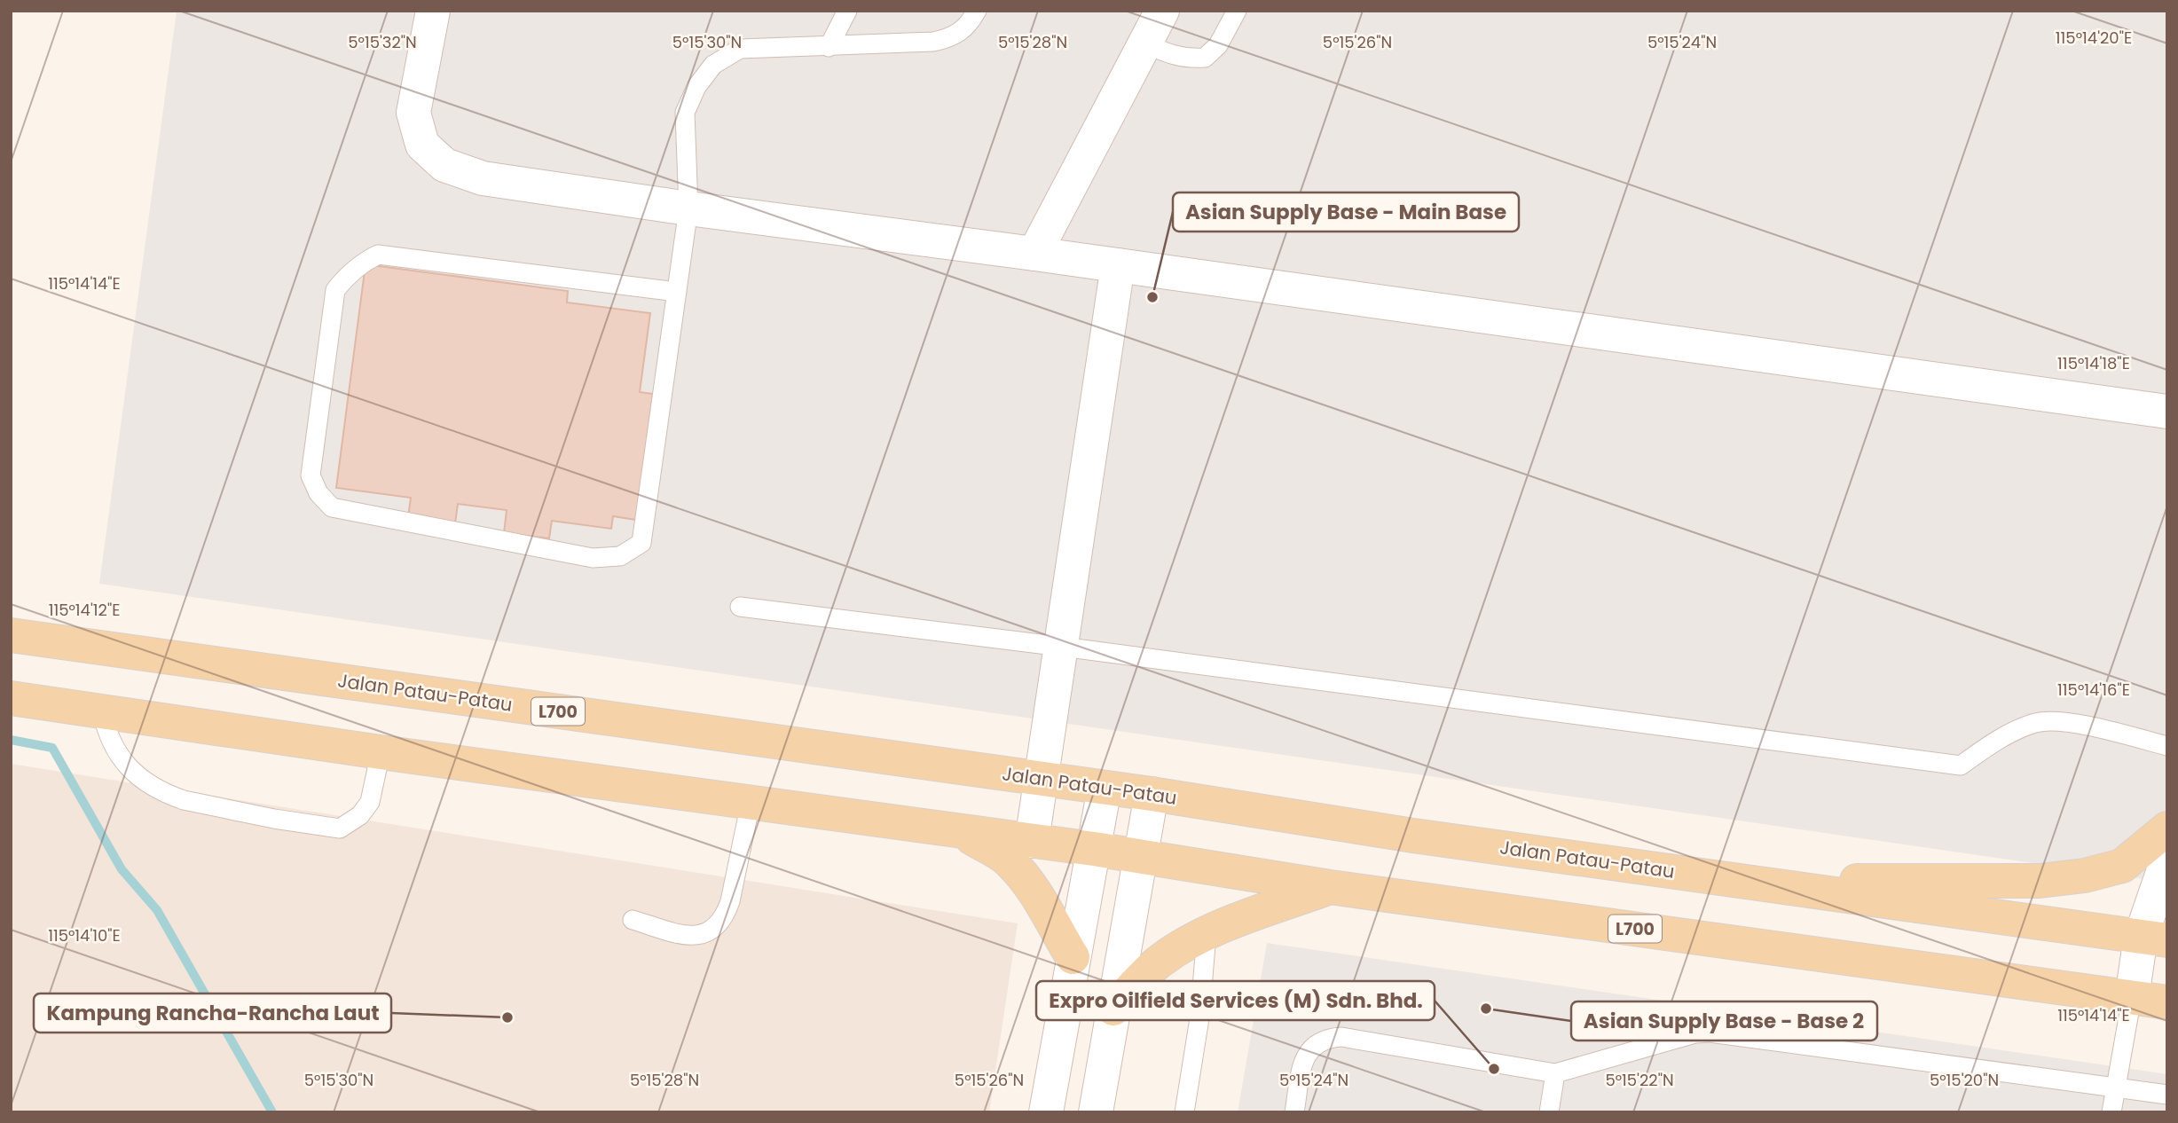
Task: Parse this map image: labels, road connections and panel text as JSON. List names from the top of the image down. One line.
{"streets":{"main road":["Jalan Patau-Patau","L700"]},"places":["Asian Supply Base - Main Base","Asian Supply Base - Base 2","Kampung Rancha-Rancha Laut","Expro Oilfield Services (M) Sdn. Bhd."],"coordinates":["115°14'20\"E","5°15'32\"N","5°15'30\"N","5°15'28\"N","5°15'26\"N","5°15'24\"N","115°14'14\"E","115°14'18\"E","115°14'12\"E","115°14'16\"E","115°14'10\"E","5°15'22\"N","5°15'20\"N"]}
